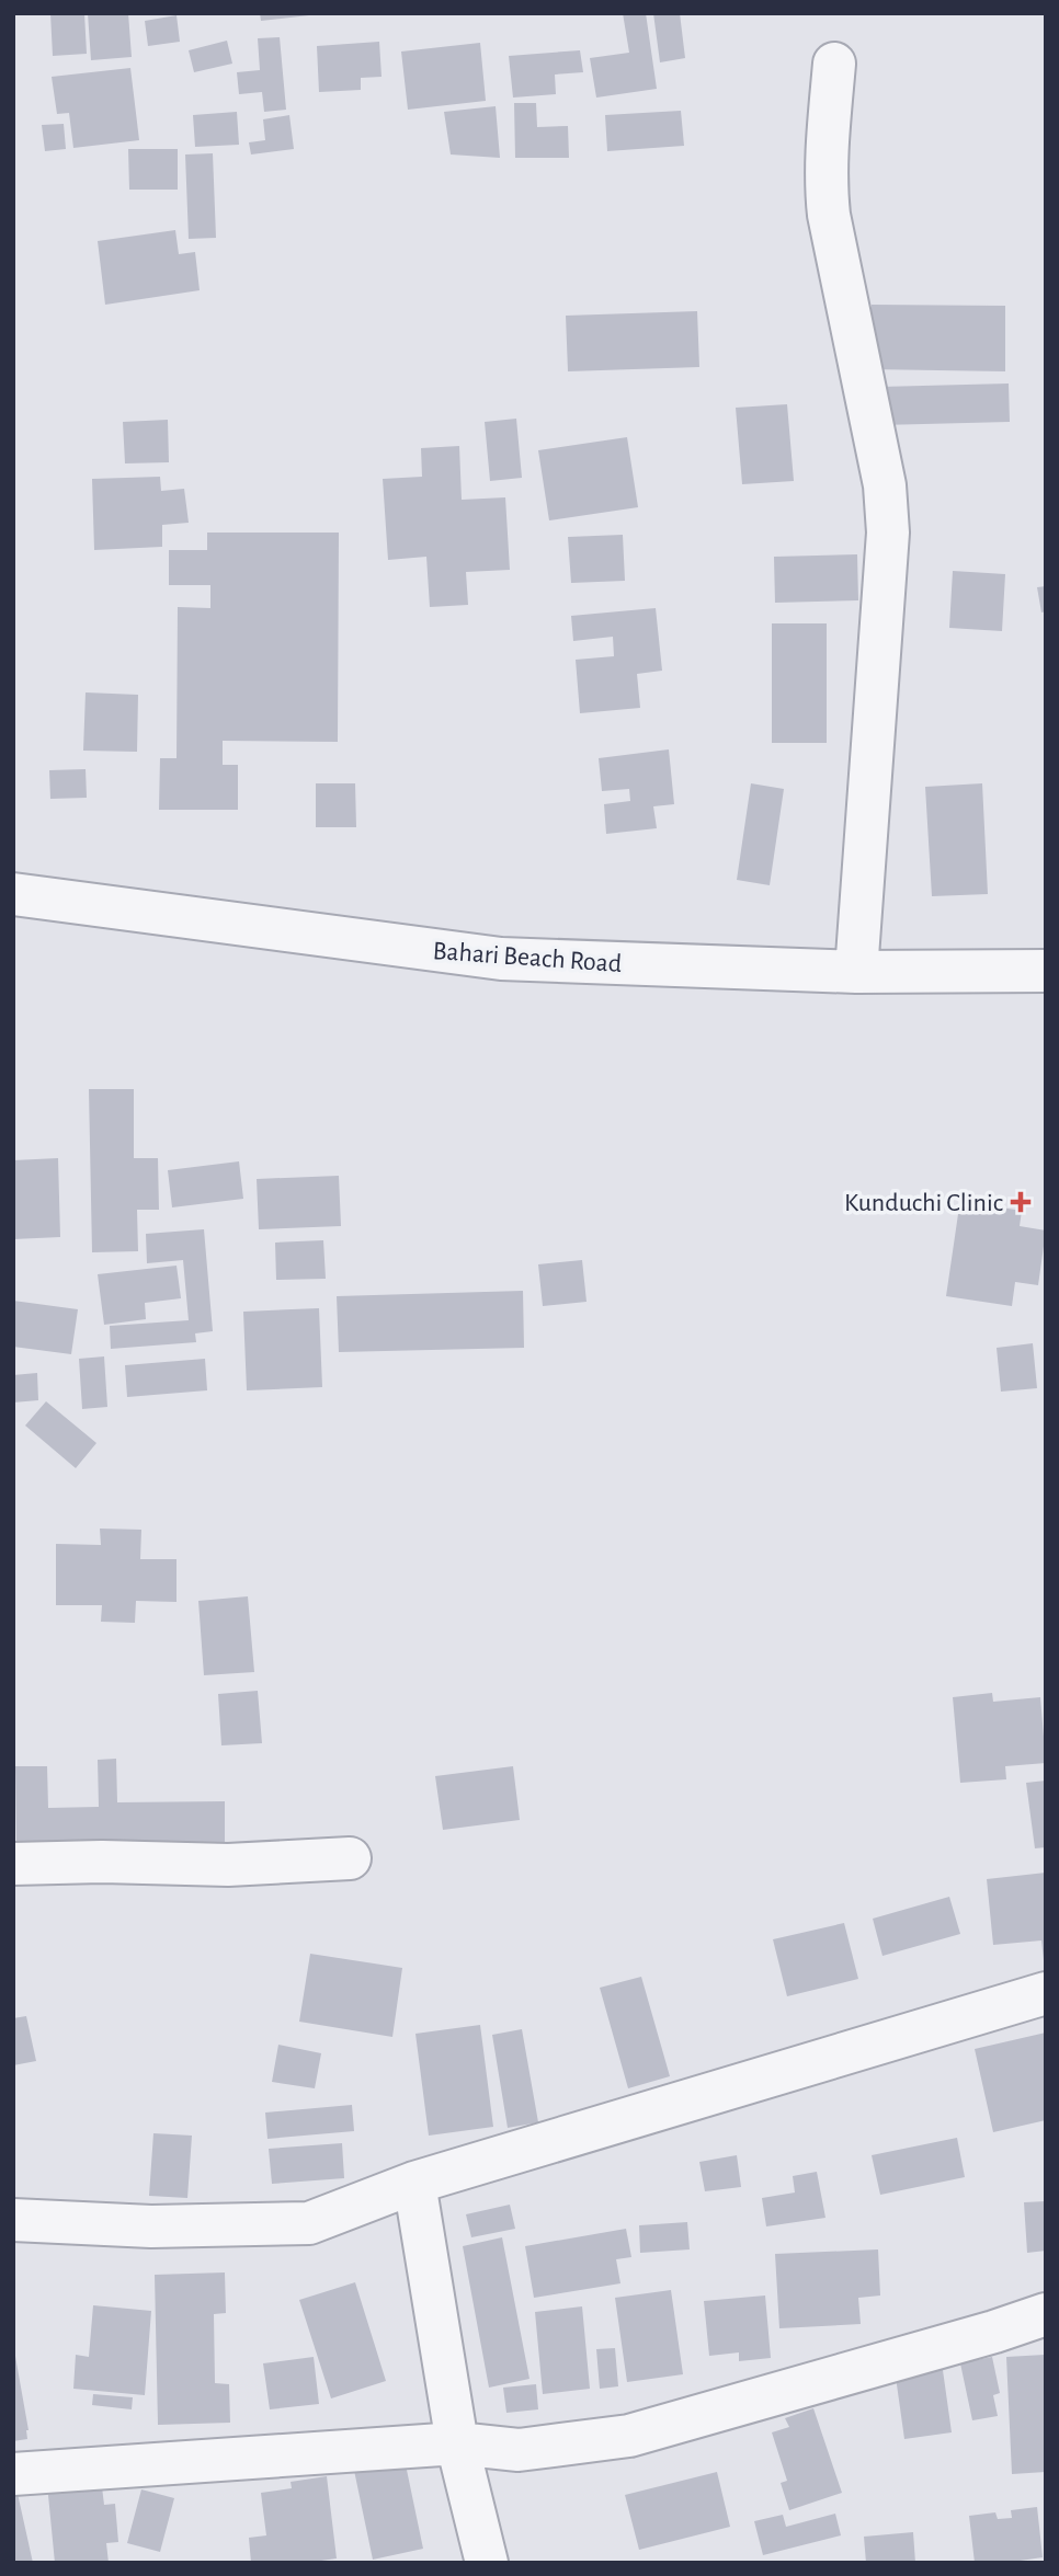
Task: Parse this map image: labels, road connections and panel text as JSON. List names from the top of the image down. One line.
{"streets":{"street":["Bahari Beach Road"]},"places":{"health":["Kunduchi Clinic"]}}
